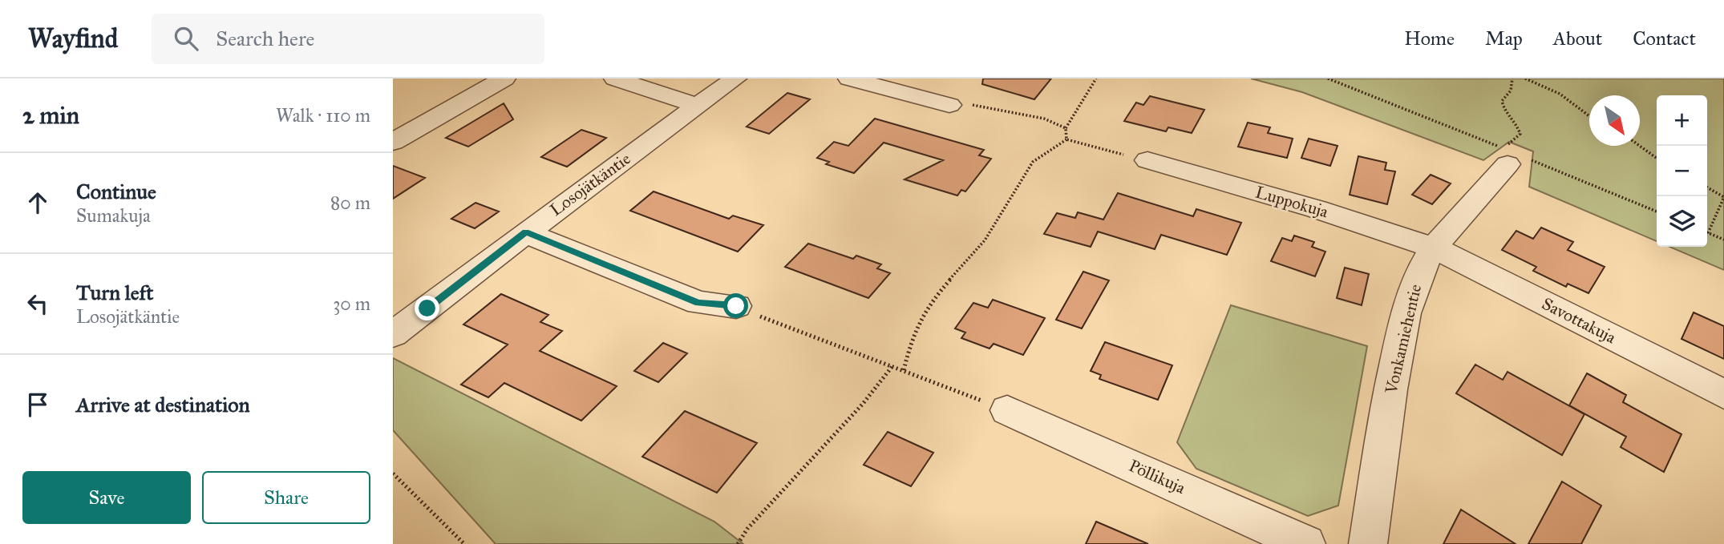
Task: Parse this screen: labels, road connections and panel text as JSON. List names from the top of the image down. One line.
{"streets":{"street":["Losojätkäntie","Luppokuja","Savottakuja","Vonkamiehentie","Pöllikuja"]},"crossings":[["Luppokuja","Savottakuja"],["Luppokuja","Vonkamiehentie"],["Savottakuja","Vonkamiehentie"]],"north":"bottom right","page":{"header":"Wayfind","search":"Search here","nav":["Home","Map","About","Contact"],"heading":["2 min","Walk · 110 m"],"map_buttons":["+","−"],"list":[["Continue","Sumakuja","80 m"],["Turn left","Losojätkäntie","30 m"],"Arrive at destination"],"buttons":["Save","Share"]}}
